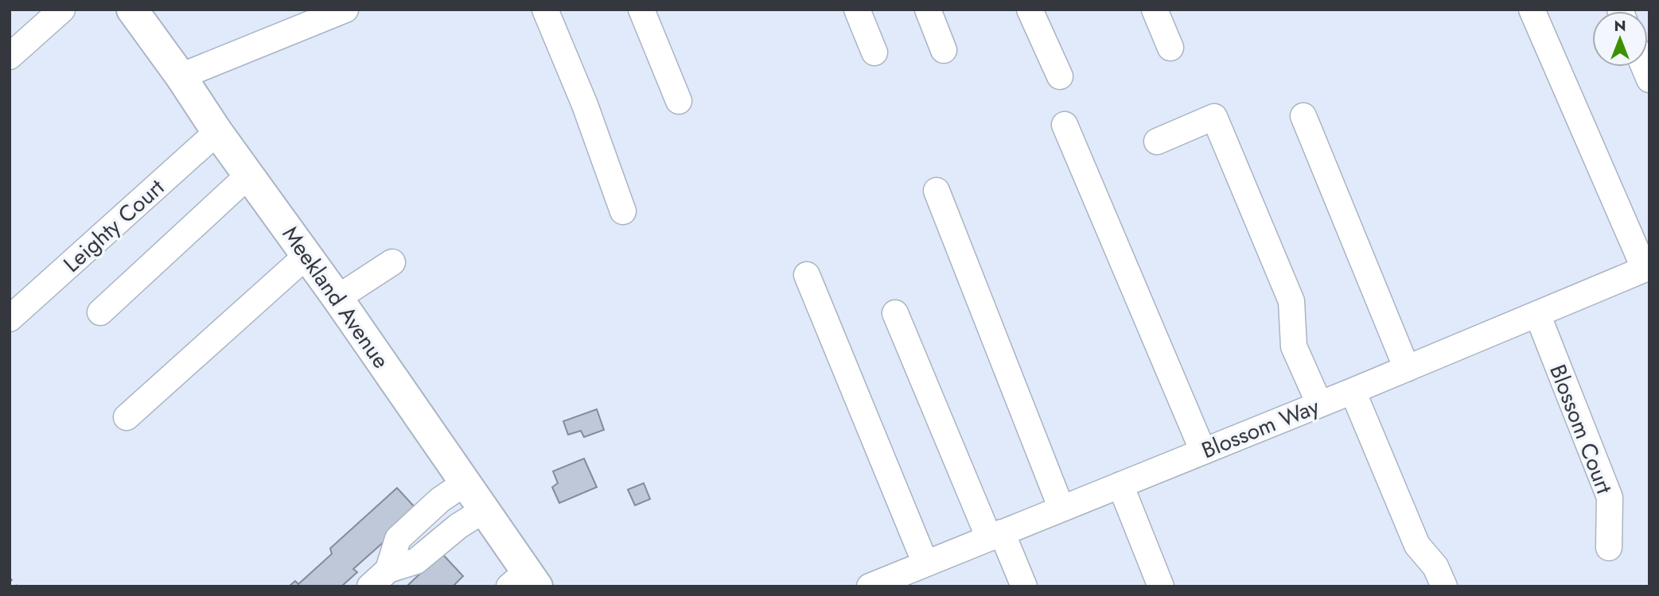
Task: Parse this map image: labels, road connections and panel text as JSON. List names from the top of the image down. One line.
{"streets":{"main road":["Meekland Avenue"],"street":["Leighty Court","Blossom Way","Blossom Court"]},"crossings":[["Leighty Court","Meekland Avenue"],["Blossom Way","Blossom Court"]],"north":"top"}
